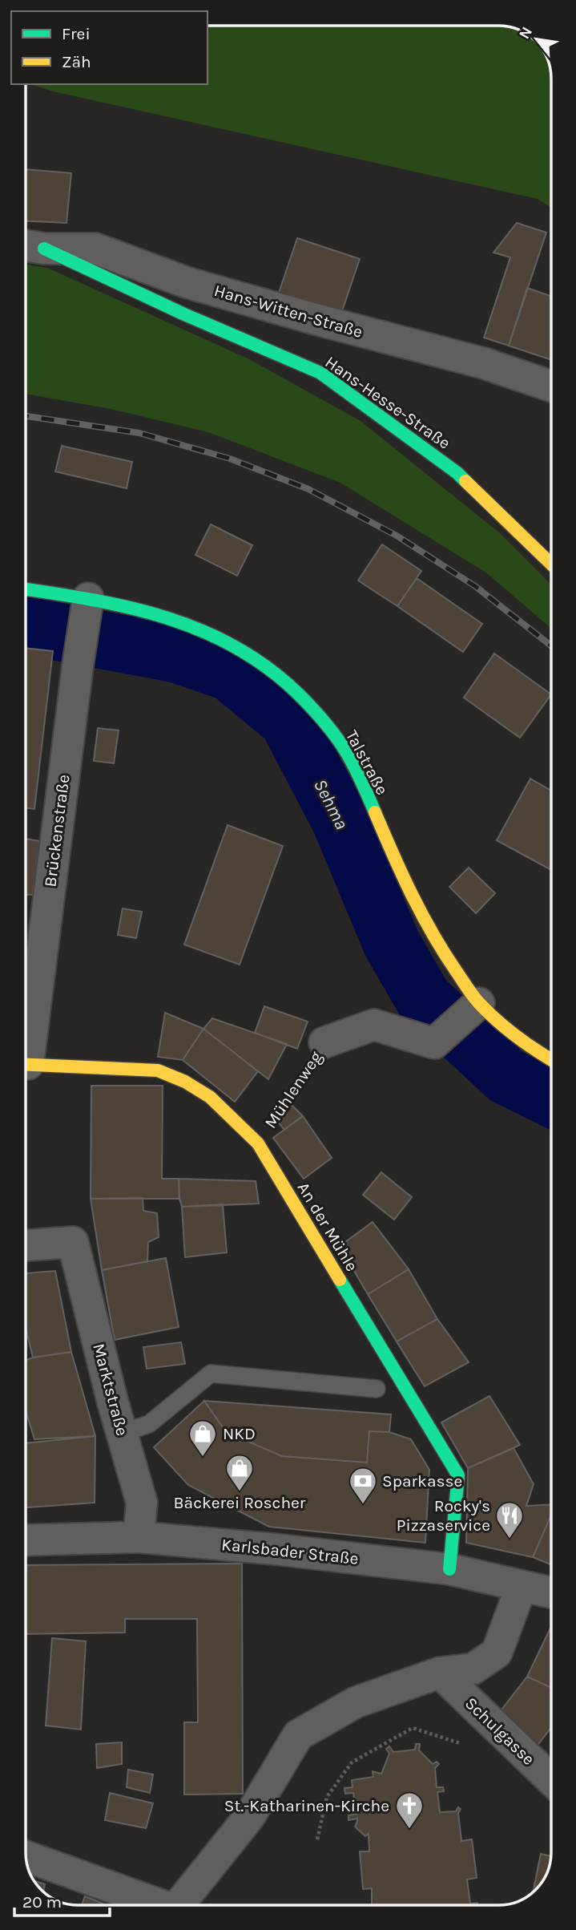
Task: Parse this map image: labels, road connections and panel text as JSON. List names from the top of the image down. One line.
{"streets":{"street":["Hans-Witten-Straße","Hans-Hesse-Straße","Talstraße","Brückenstraße","Mühlenweg","An der Mühle","Marktstraße","Karlsbader Straße","Schulgasse"]},"crossings":[["Hans-Witten-Straße","Hans-Hesse-Straße"],["Talstraße","Brückenstraße"],["Talstraße","Mühlenweg"],["Mühlenweg","An der Mühle"],["An der Mühle","Karlsbader Straße"],["Marktstraße","Karlsbader Straße"]],"water":["Sehma"],"places":{"shop":["NKD","Bäckerei Roscher"],"bank":["Sparkasse"],"restaurant":["Rocky's Pizzaservice"],"church":["St.-Katharinen-Kirche"]},"legend":["Frei","Zäh"],"scale_bar":"20 m","north":"top left"}
